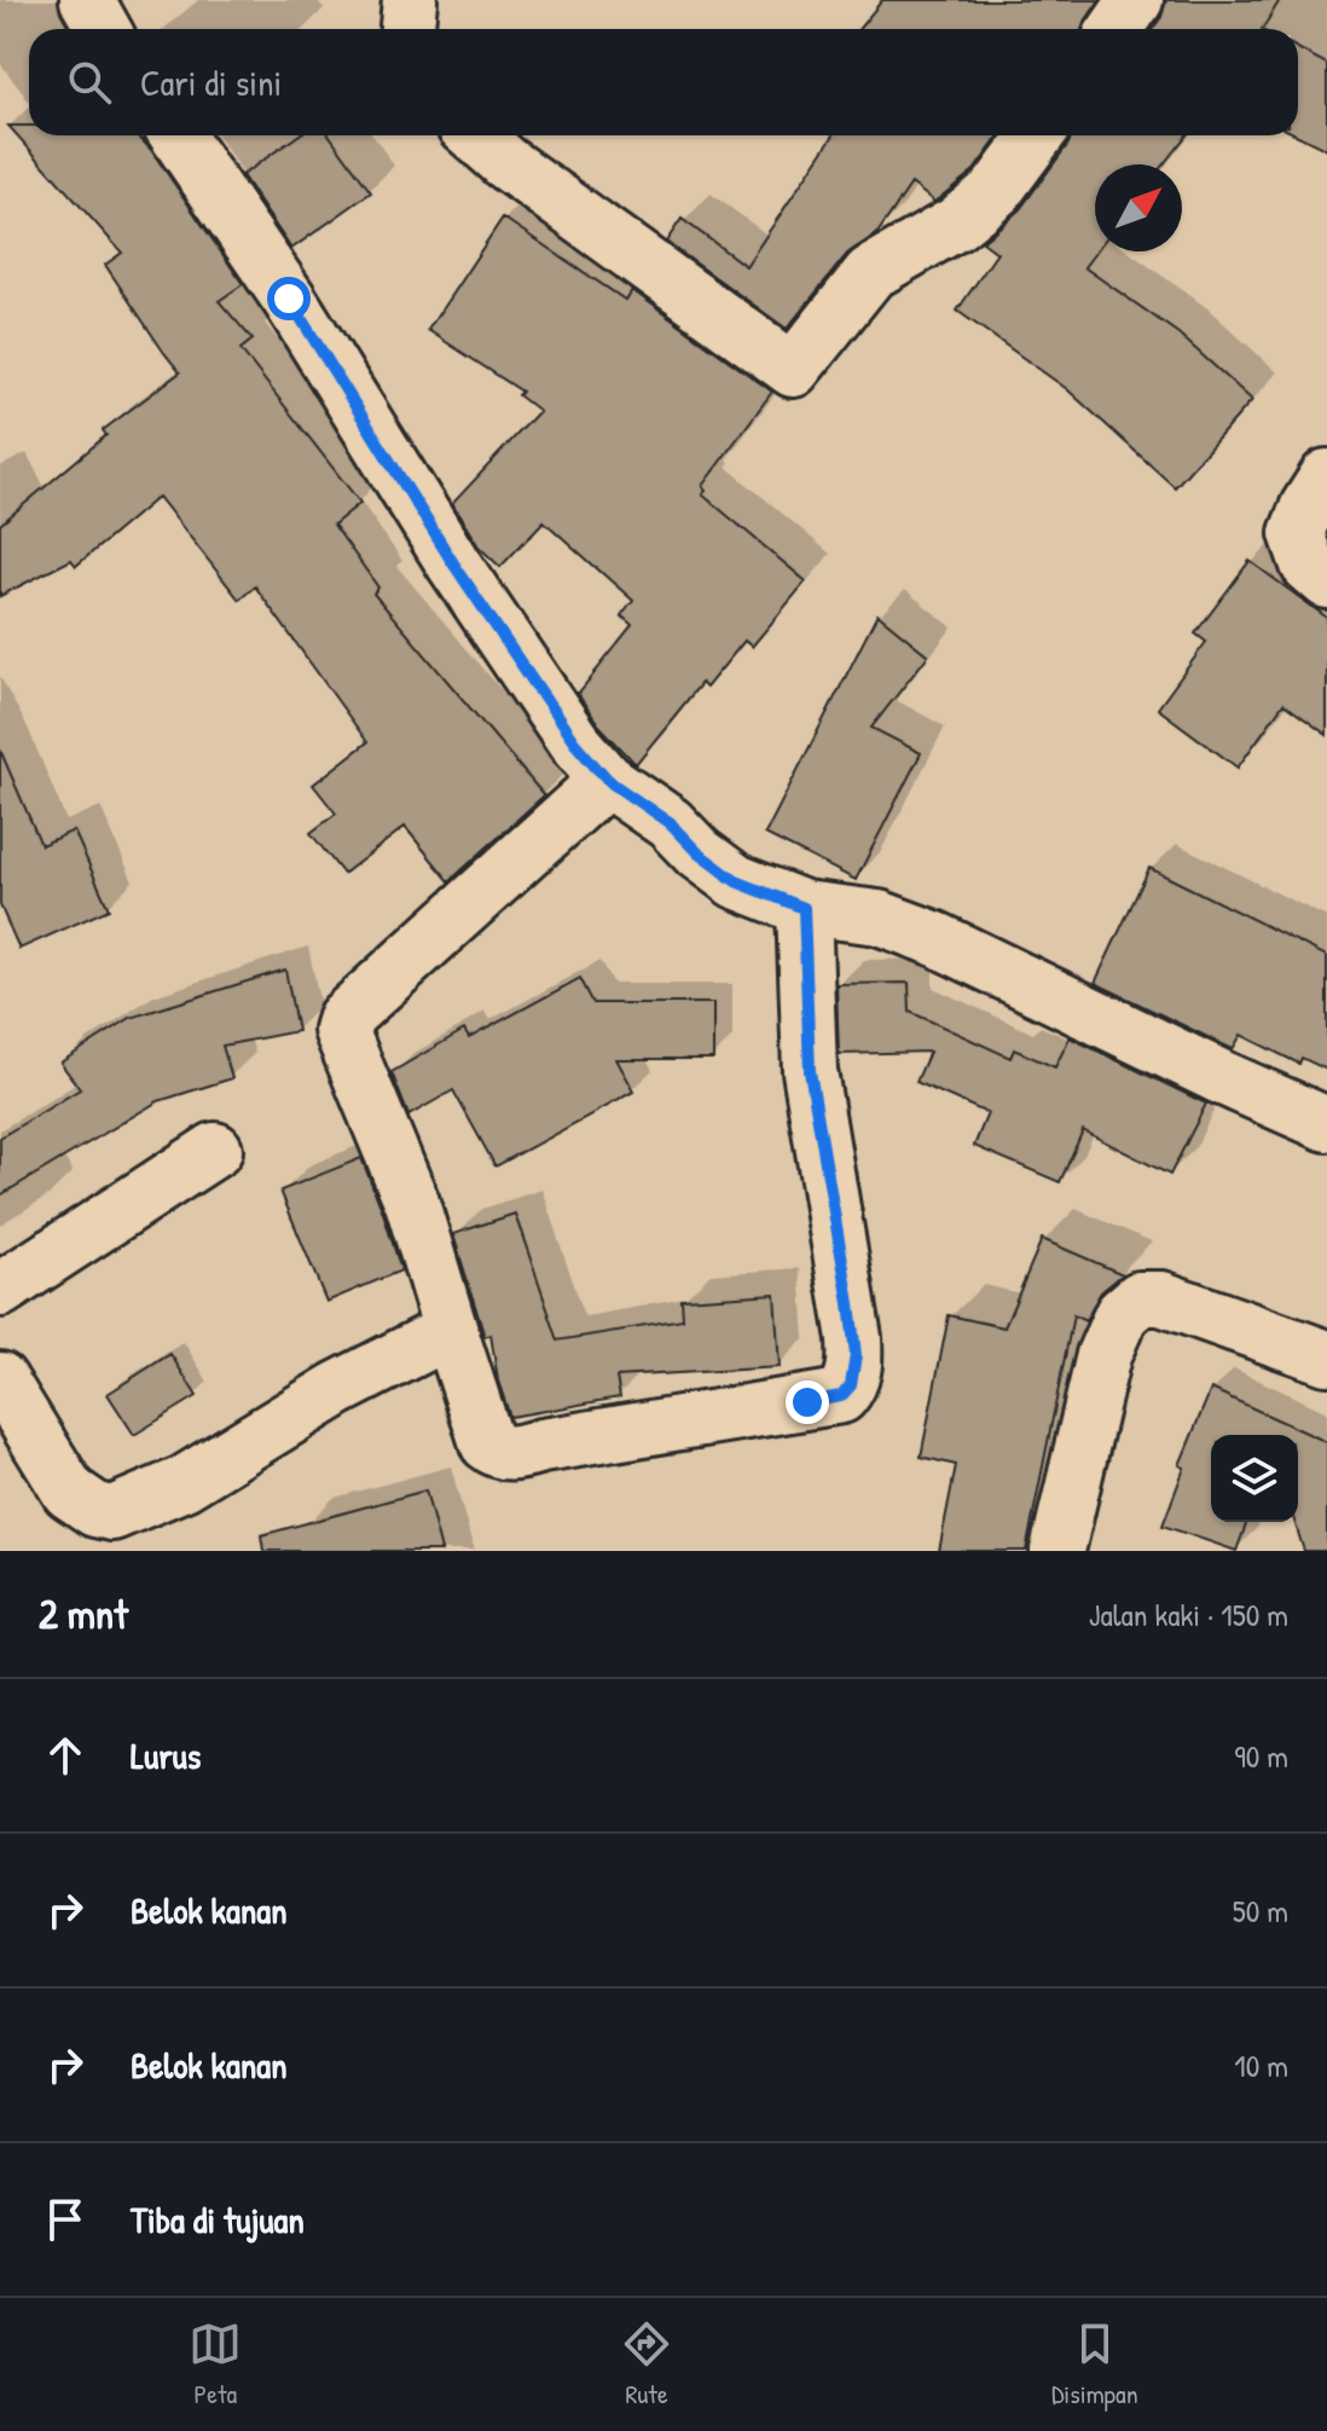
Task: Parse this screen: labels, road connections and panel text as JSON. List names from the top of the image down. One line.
{"north":"top right","page":{"search":"Cari di sini","heading":["2 mnt","Jalan kaki · 150 m"],"list":[["Lurus","90 m"],["Belok kanan","50 m"],["Belok kanan","10 m"],"Tiba di tujuan"],"nav":["Peta","Rute","Disimpan"]}}
